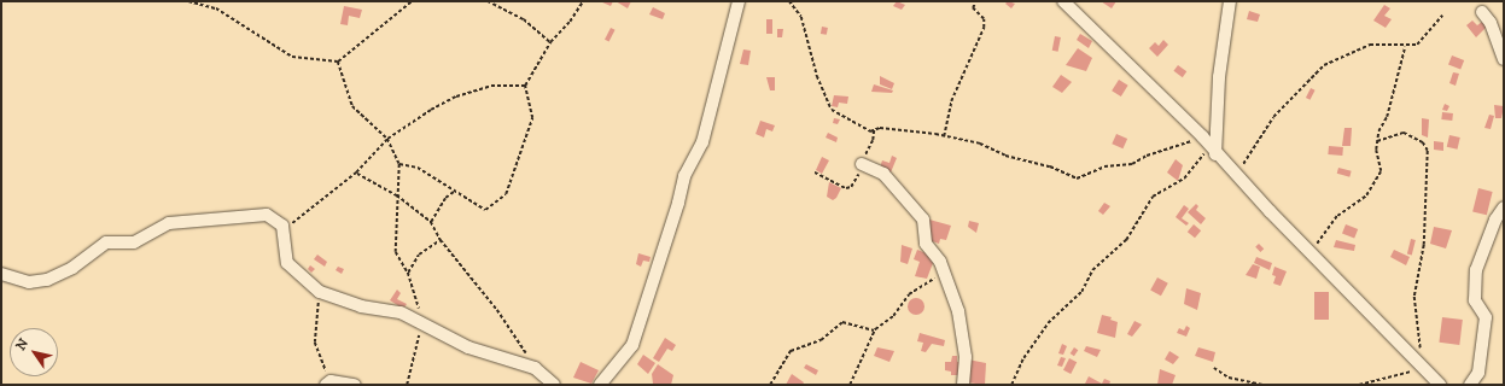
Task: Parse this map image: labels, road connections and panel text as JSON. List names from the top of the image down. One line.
{"north":"top left"}
